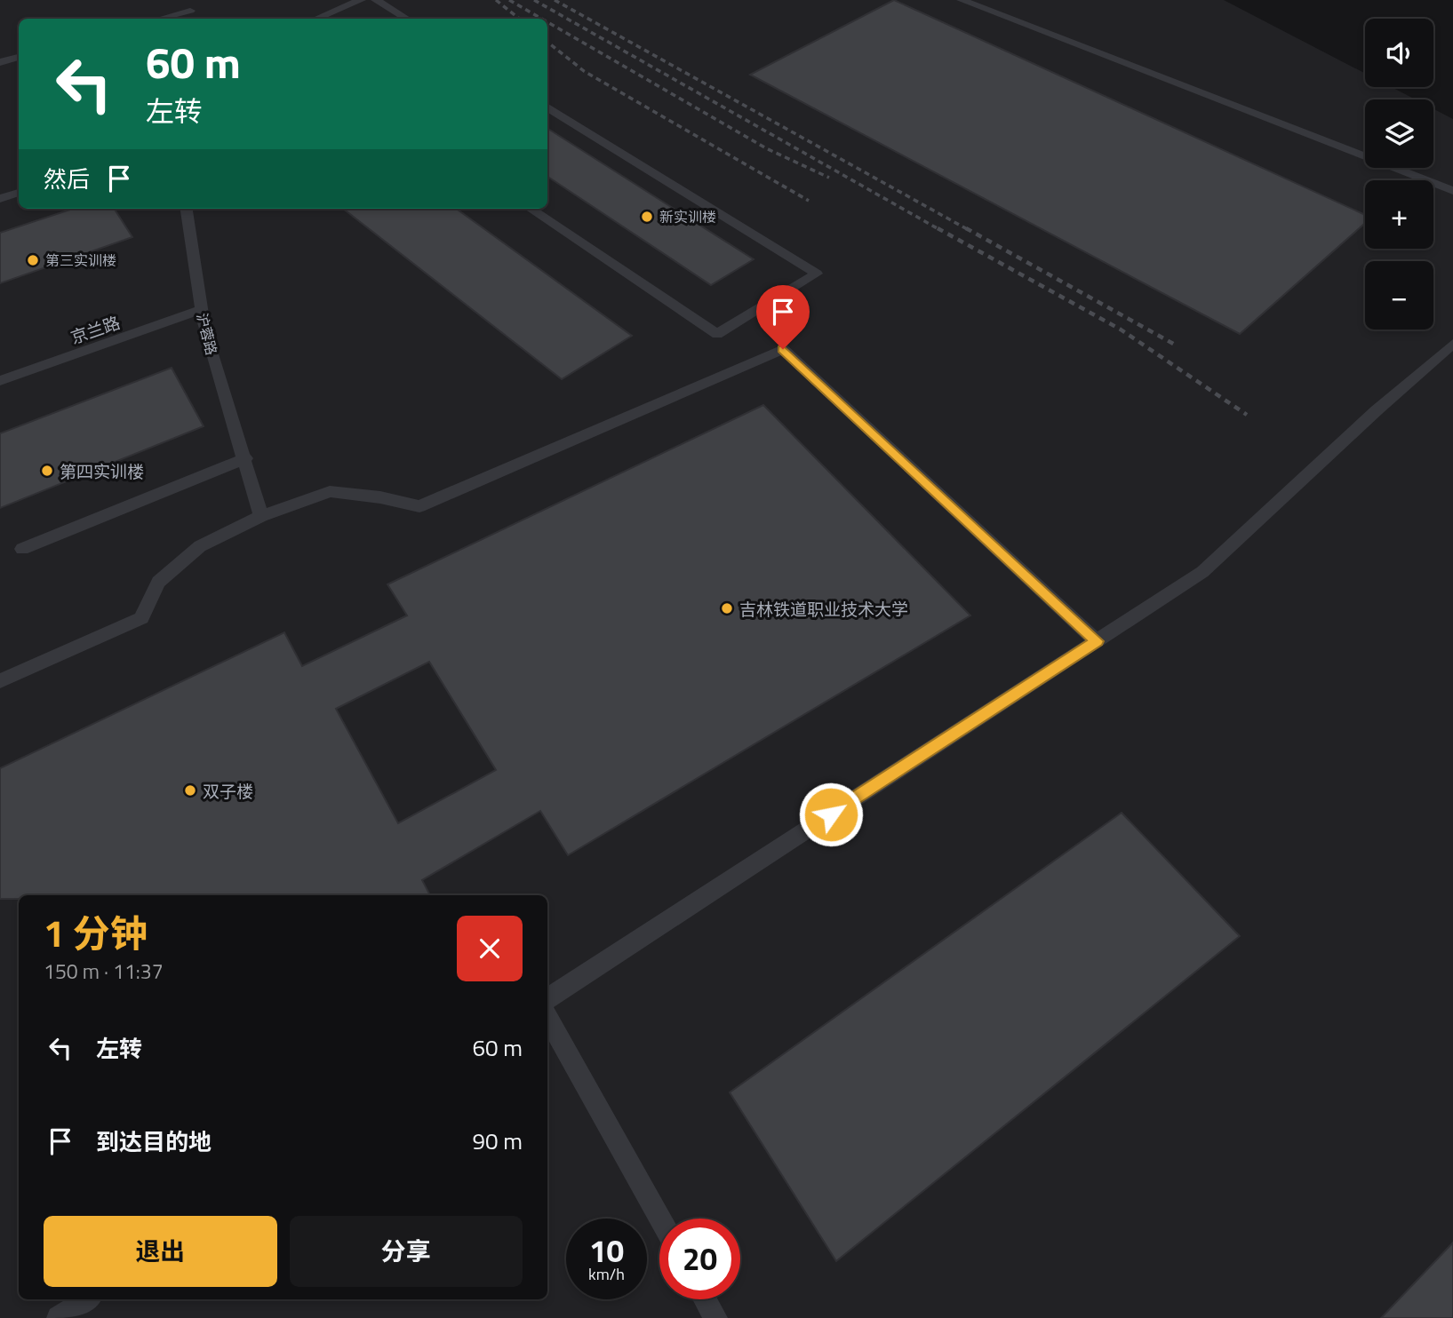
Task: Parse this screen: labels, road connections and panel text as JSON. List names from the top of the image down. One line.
{"streets":{"lane":["京兰路","沪蓉路"]},"crossings":[["京兰路","沪蓉路"]],"places":["新实训楼","第三实训楼","第四实训楼","吉林铁道职业技术大学","双子楼"],"page":{"map_buttons":["+","−"],"turn":["60 m","左转"],"then":"然后","heading":["1 分钟","150 m · 11:37"],"list":[{"name":"左转","value":"60 m"},{"name":"到达目的地","value":"90 m"}],"buttons":["退出","分享"],"speed":"10 km/h","limit":"20"}}
